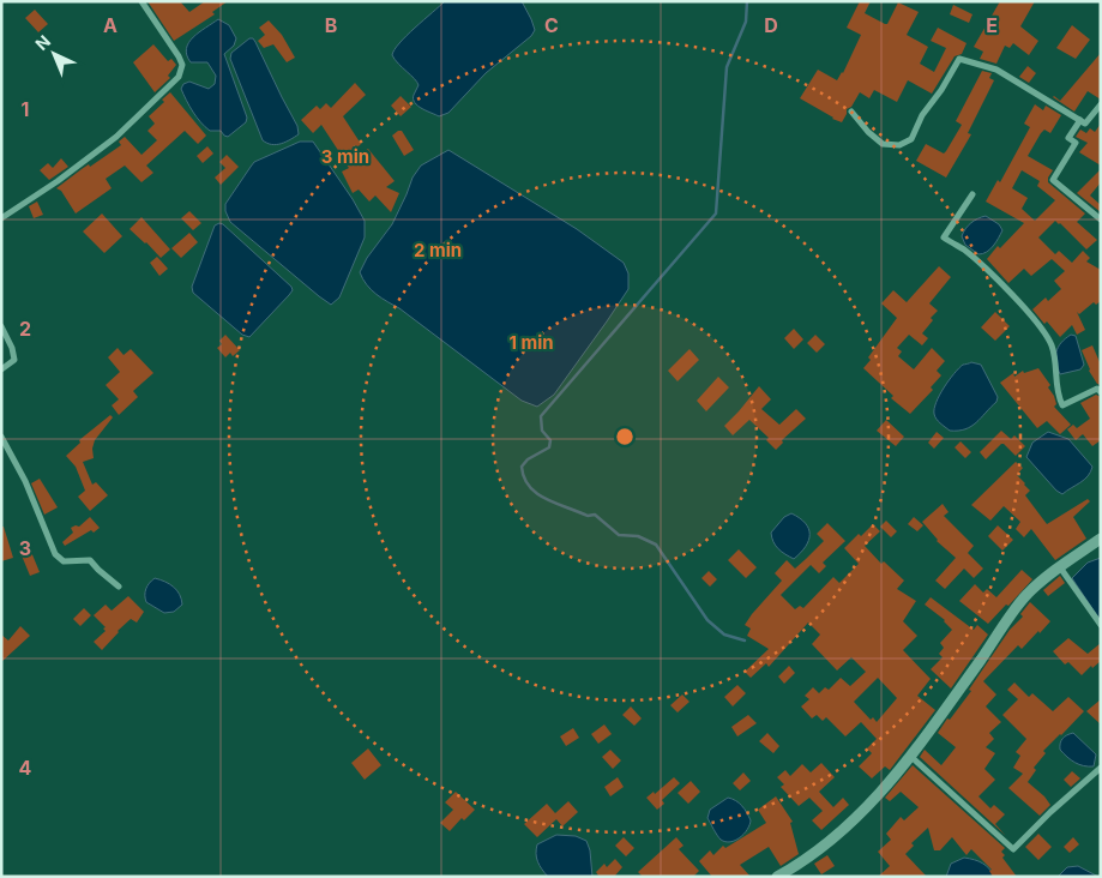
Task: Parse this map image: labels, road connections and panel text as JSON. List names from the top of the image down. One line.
{"north":"top left","grid":{"columns":["A","B","C","D","E"],"rows":["1","2","3","4"]},"rings":["3 min","2 min","1 min"]}
